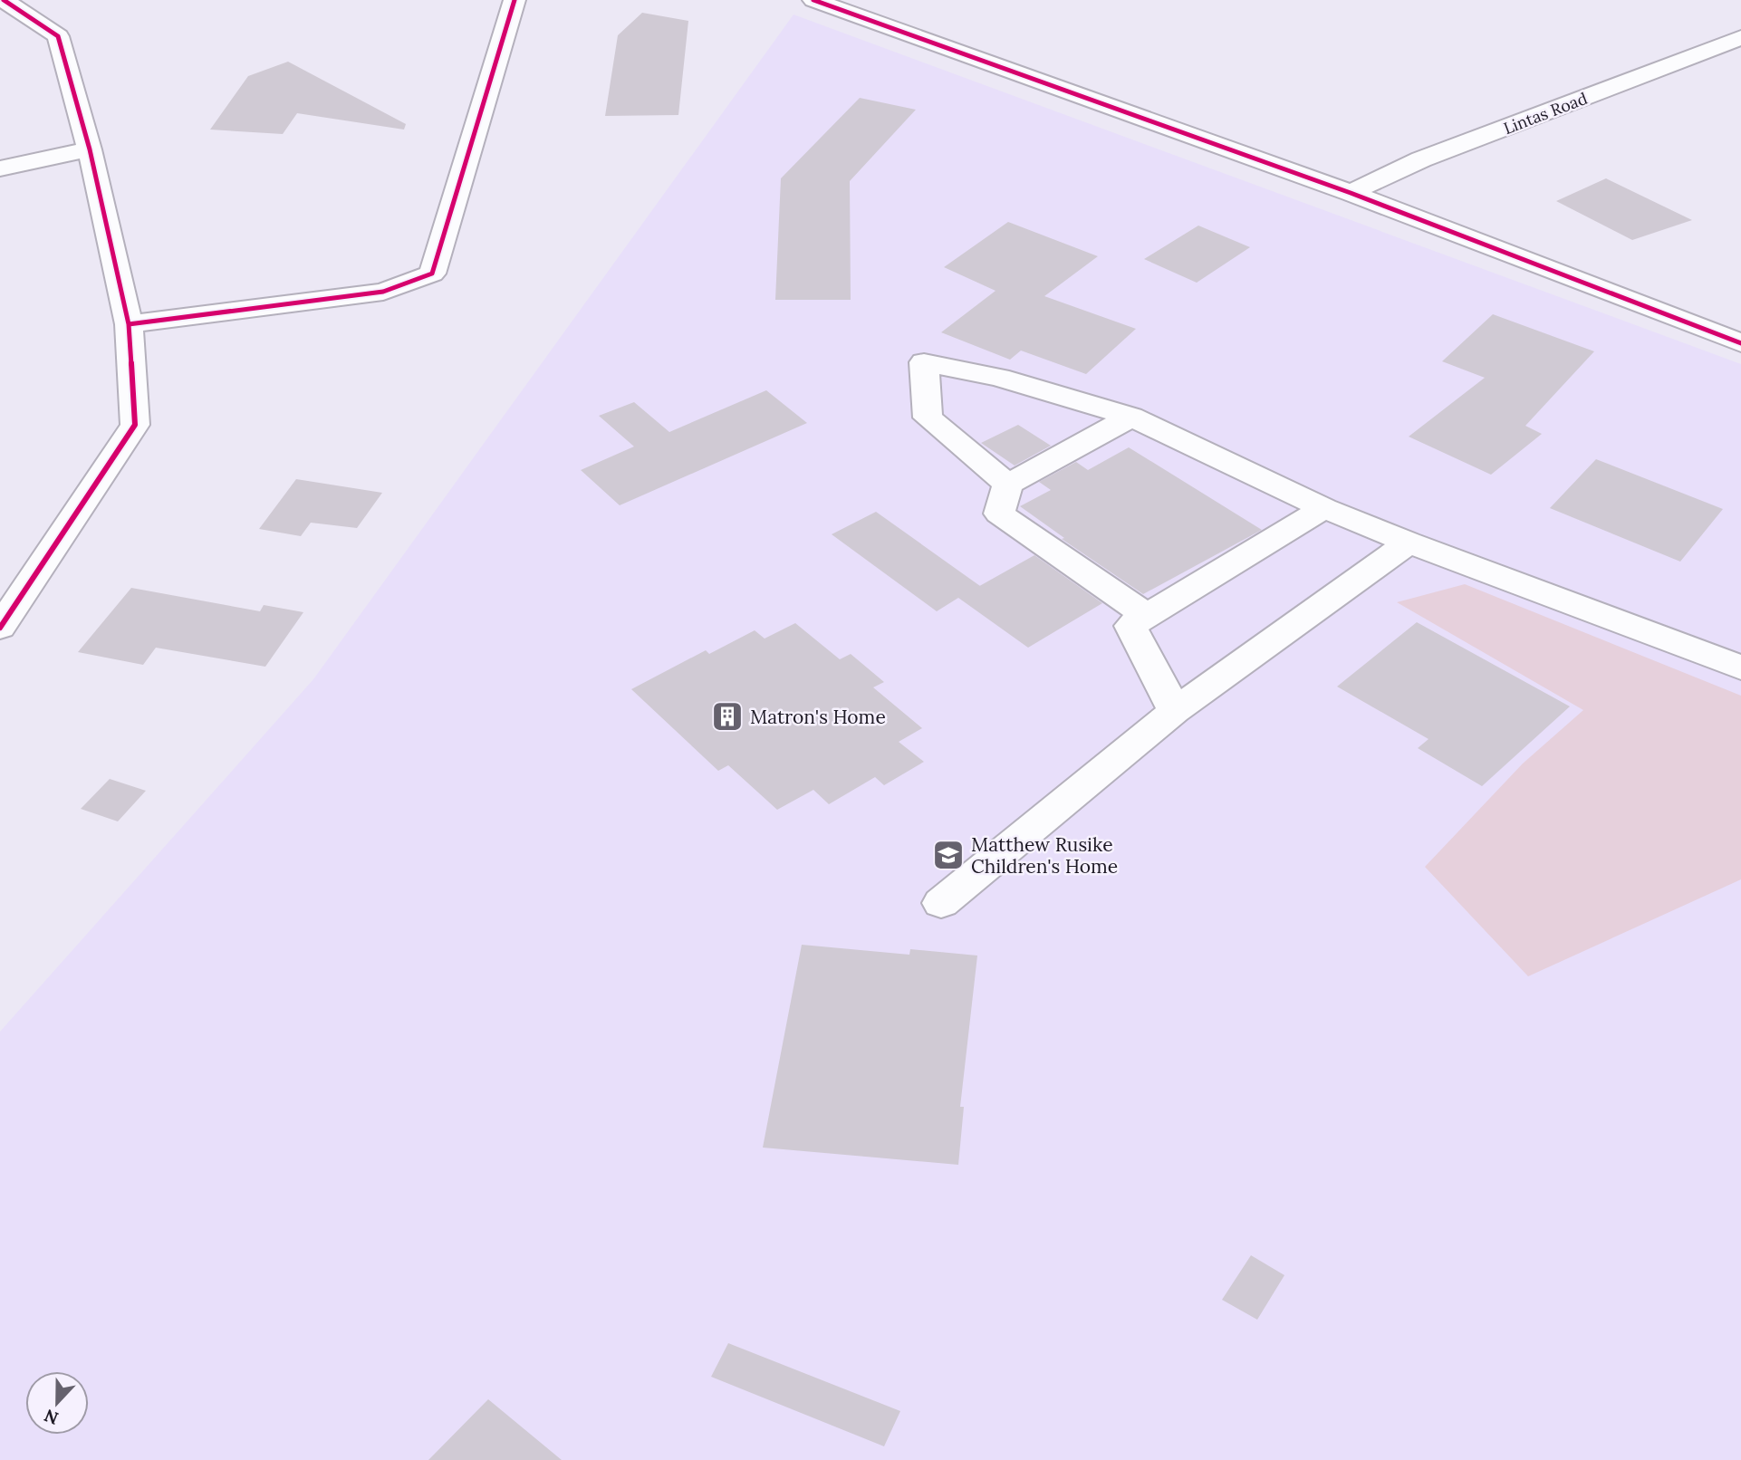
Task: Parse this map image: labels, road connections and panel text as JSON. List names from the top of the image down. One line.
{"streets":{"street":["Lintas Road"]},"places":{"building":["Matron's Home"],"school or university":["Matthew Rusike Children's Home"]},"north":"bottom"}
